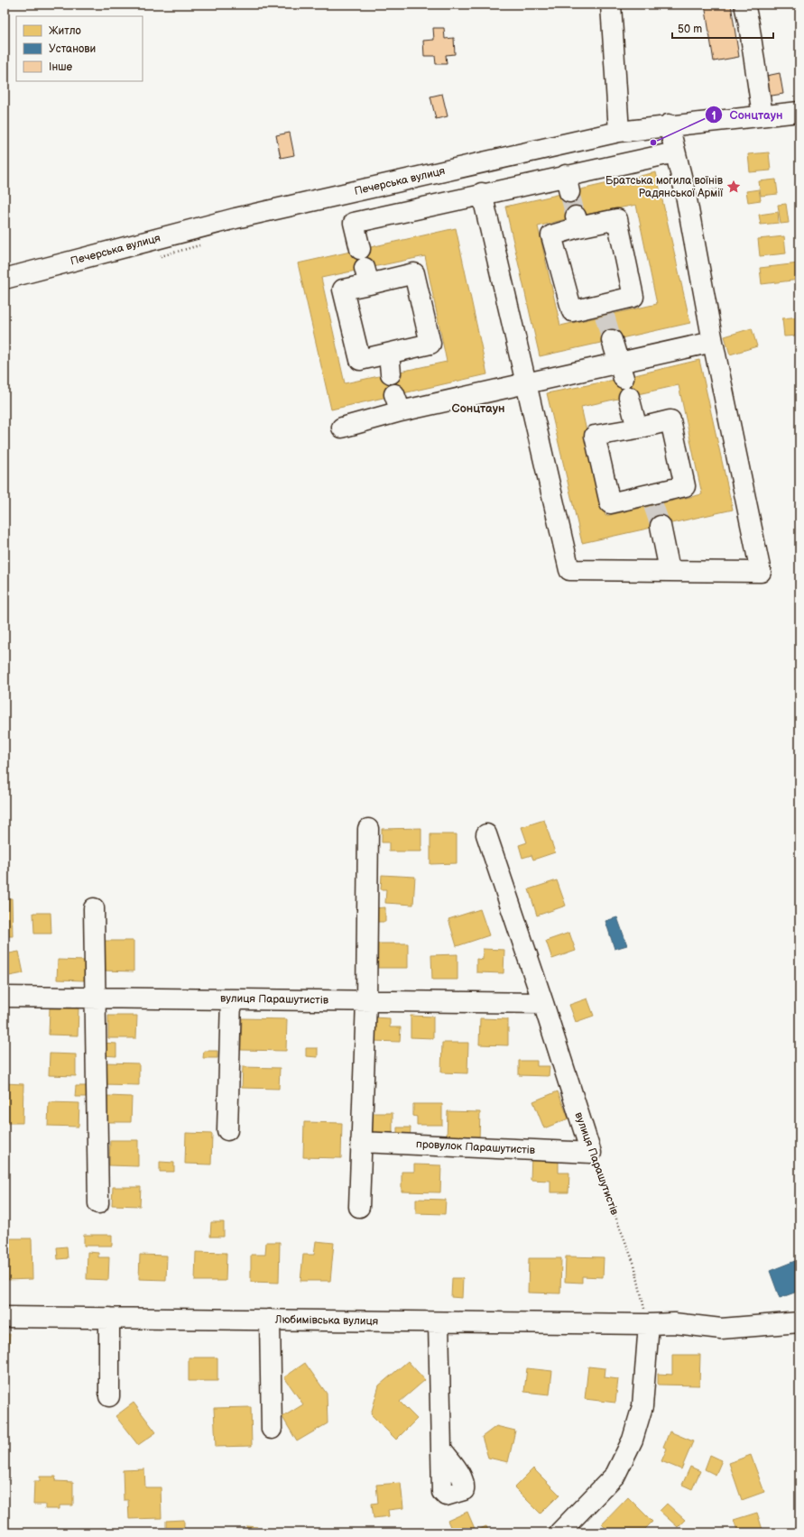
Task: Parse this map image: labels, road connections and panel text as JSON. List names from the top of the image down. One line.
{"streets":{"street":["Печерська вулиця","вулиця Парашутистів","провулок Парашутистів","Любимівська вулиця"]},"crossings":[["вулиця Парашутистів","провулок Парашутистів"],["вулиця Парашутистів","Любимівська вулиця"]],"districts":["Сонцтаун"],"places":{"other":["Сонцтаун"],"place":["Братська могила воїнів Радянської Армії"]},"legend":["Житло","Установи","Інше"],"scale_bar":"50 m"}
